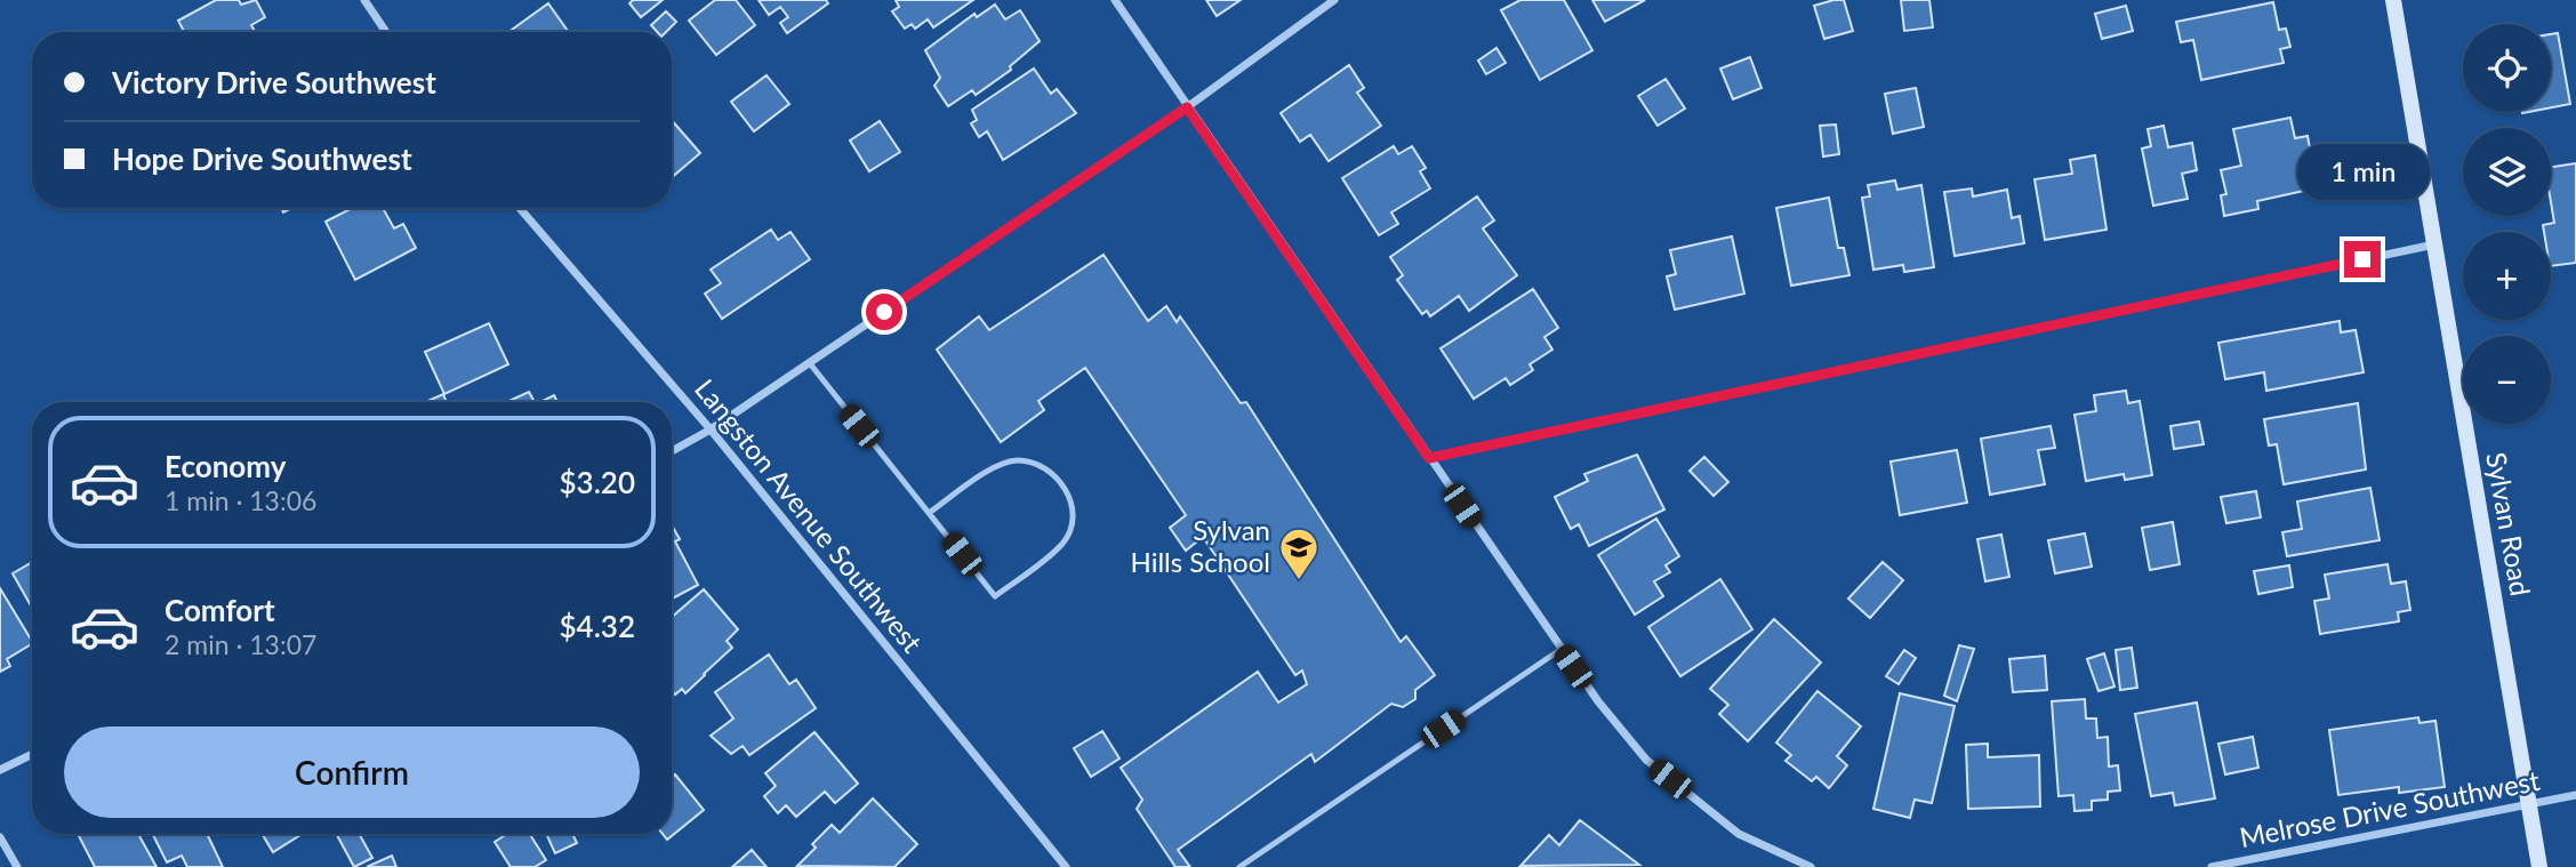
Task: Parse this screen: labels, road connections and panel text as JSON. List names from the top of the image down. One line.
{"streets":{"main road":["Sylvan Road"],"street":["Langston Avenue Southwest","Melrose Drive Southwest"]},"crossings":[["Sylvan Road","Melrose Drive Southwest"]],"places":{"school or university":["Sylvan Hills School"]},"page":{"map_buttons":["+","−"],"banner":["Victory Drive Southwest","Hope Drive Southwest"],"bubble":"1 min","list":[{"name":"Economy","note":"1 min · 13:06","value":"$3.20"},{"name":"Comfort","note":"2 min · 13:07","value":"$4.32"}],"buttons":"Confirm"}}
